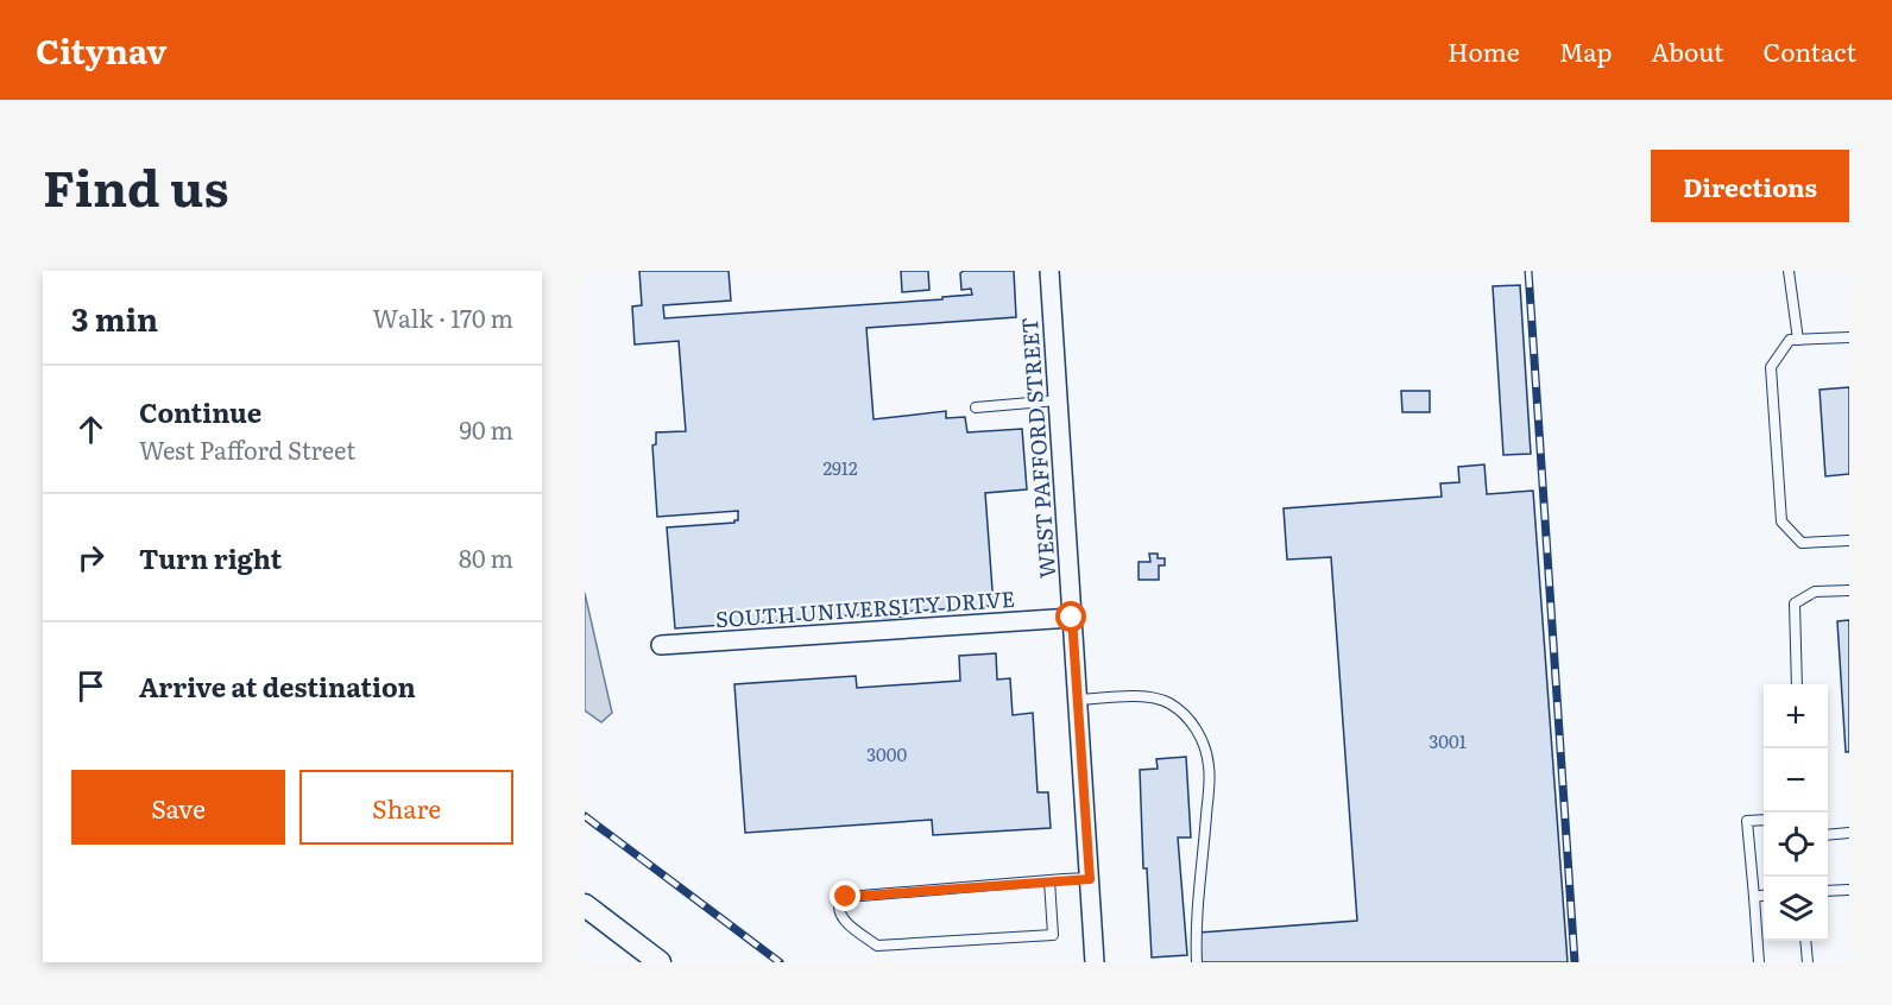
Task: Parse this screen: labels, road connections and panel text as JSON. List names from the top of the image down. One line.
{"streets":{"street":["WEST PAFFORD STREET","SOUTH UNIVERSITY DRIVE"]},"crossings":[["WEST PAFFORD STREET","SOUTH UNIVERSITY DRIVE"]],"house_numbers":["2912","3001","3000"],"page":{"header":"Citynav","nav":["Home","Map","About","Contact"],"title":"Find us","buttons":["Directions",["Save","Share"]],"heading":["3 min","Walk · 170 m"],"list":[["Continue","West Pafford Street","90 m"],["Turn right","80 m"],"Arrive at destination"],"map_buttons":["+","−"]}}
